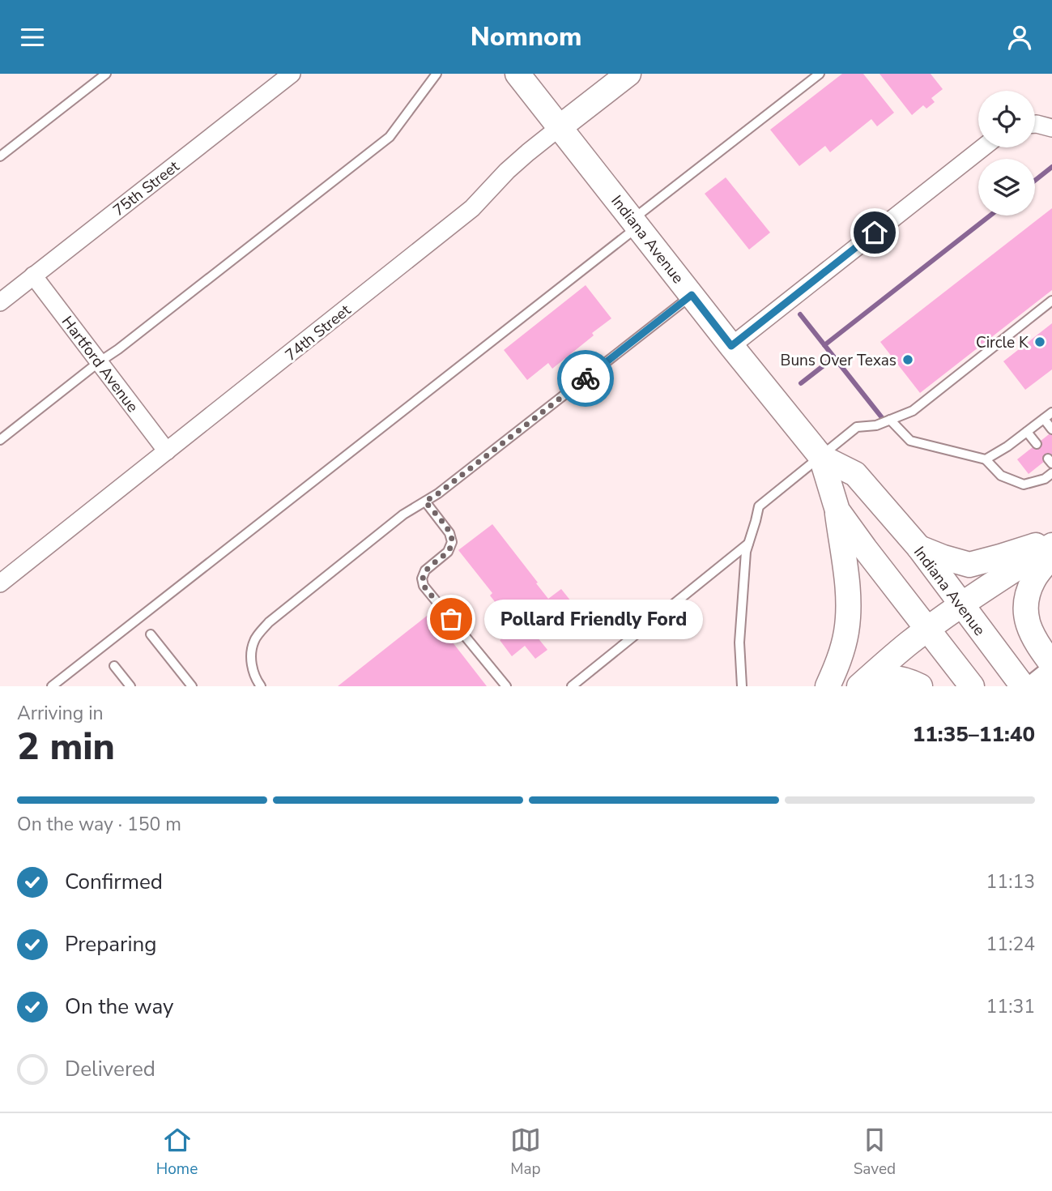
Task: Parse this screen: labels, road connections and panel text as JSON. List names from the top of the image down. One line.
{"streets":{"main road":["Indiana Avenue","74th Street"],"street":["75th Street","Hartford Avenue"]},"crossings":[["75th Street","Hartford Avenue"],["Indiana Avenue","74th Street"],["74th Street","Hartford Avenue"]],"places":["Circle K","Buns Over Texas","Pollard Friendly Ford"],"page":{"header":"Nomnom","bubble":"Pollard Friendly Ford","heading":["2 min","Arriving in","11:35–11:40"],"bar":"On the way · 150 m","list":[["Confirmed","11:13"],["Preparing","11:24"],["On the way","11:31"],"Delivered"],"tabs":["Home","Map","Saved"]}}
